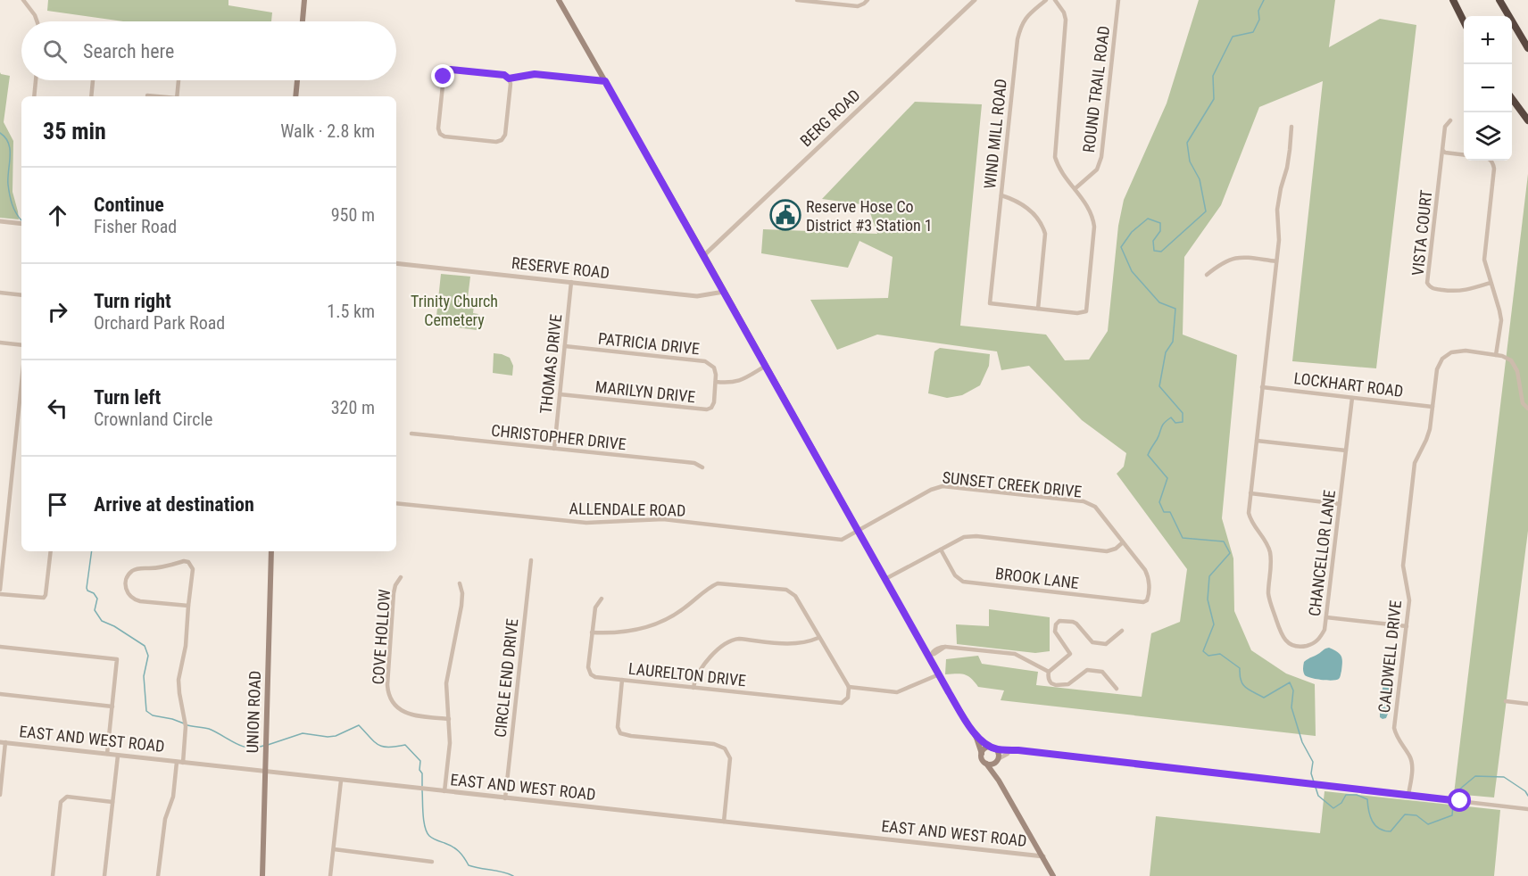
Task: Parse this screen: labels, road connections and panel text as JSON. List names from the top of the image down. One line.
{"streets":{"main road":["UNION ROAD"],"street":["ROUND TRAIL ROAD","BERG ROAD","WIND MILL ROAD","VISTA COURT","RESERVE ROAD","PATRICIA DRIVE","THOMAS DRIVE","LOCKHART ROAD","MARILYN DRIVE","CHRISTOPHER DRIVE","SUNSET CREEK DRIVE","ALLENDALE ROAD","CHANCELLOR LANE","BROOK LANE","COVE HOLLOW","CALDWELL DRIVE","LAURELTON DRIVE","CIRCLE END DRIVE","EAST AND WEST ROAD"]},"crossings":[["RESERVE ROAD","THOMAS DRIVE"],["PATRICIA DRIVE","THOMAS DRIVE"],["PATRICIA DRIVE","MARILYN DRIVE"],["THOMAS DRIVE","MARILYN DRIVE"],["THOMAS DRIVE","CHRISTOPHER DRIVE"],["LOCKHART ROAD","CHANCELLOR LANE"],["LOCKHART ROAD","CALDWELL DRIVE"],["SUNSET CREEK DRIVE","ALLENDALE ROAD"],["SUNSET CREEK DRIVE","BROOK LANE"],["CIRCLE END DRIVE","EAST AND WEST ROAD"],["UNION ROAD","EAST AND WEST ROAD"]],"parks":["Trinity Church Cemetery"],"places":{"public building":["Reserve Hose Co District #3 Station 1"]},"page":{"map_buttons":["+","−"],"search":"Search here","heading":["35 min","Walk · 2.8 km"],"list":[["Continue","Fisher Road","950 m"],["Turn right","Orchard Park Road","1.5 km"],["Turn left","Crownland Circle","320 m"],"Arrive at destination"]}}
